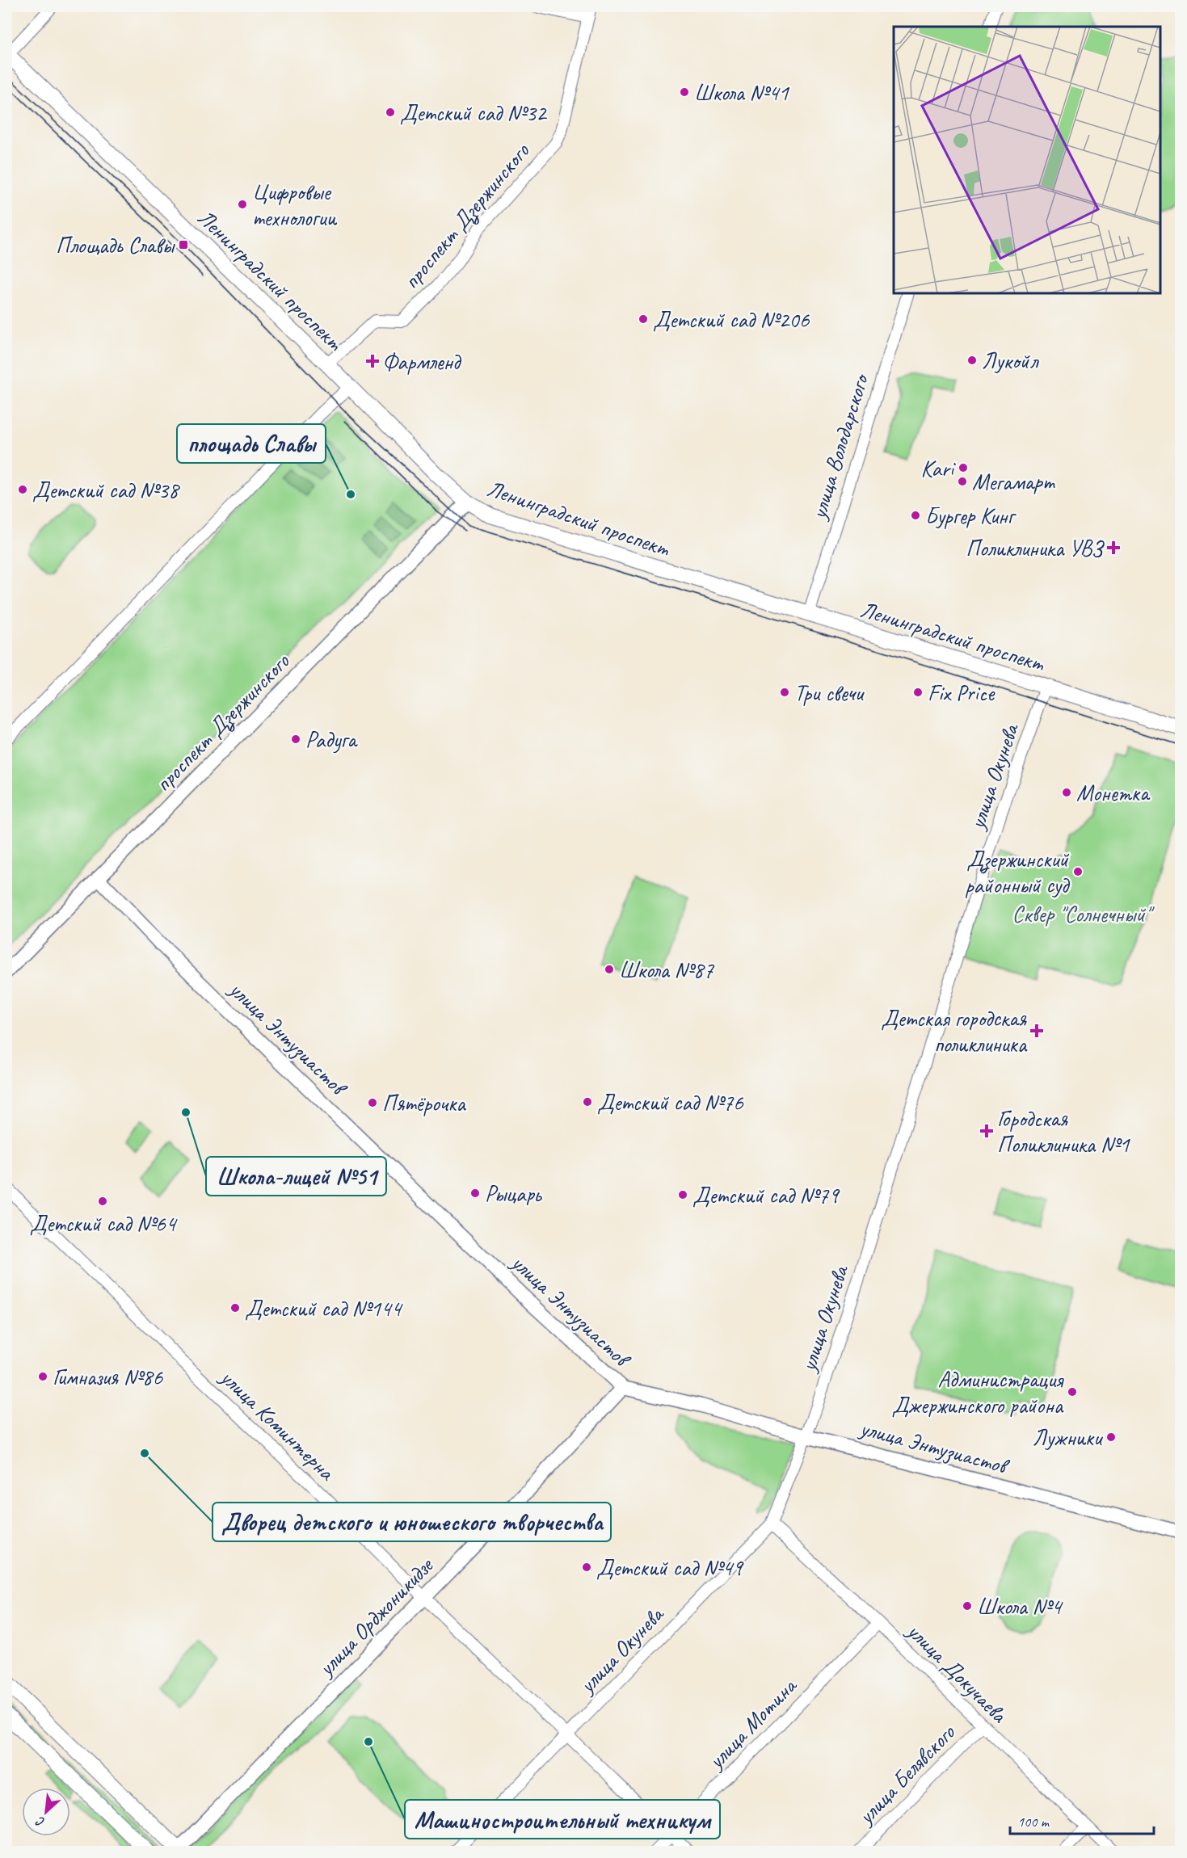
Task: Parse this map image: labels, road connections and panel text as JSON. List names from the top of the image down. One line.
{"streets":{"main road":["Ленинградский проспект"],"street":["проспект Дзержинского","улица Володарского","улица Окунева","улица Энтузиастов","улица Коминтерна","улица Орджоникидзе","улица Докучаева","улица Мотина","улица Белявского"]},"crossings":[["проспект Дзержинского","Ленинградский проспект"],["проспект Дзержинского","улица Энтузиастов"],["Ленинградский проспект","улица Володарского"],["Ленинградский проспект","улица Окунева"],["улица Окунева","улица Энтузиастов"],["улица Окунева","улица Коминтерна"],["улица Окунева","улица Докучаева"],["улица Энтузиастов","улица Орджоникидзе"],["улица Коминтерна","улица Орджоникидзе"],["улица Коминтерна","улица Мотина"],["улица Докучаева","улица Мотина"],["улица Докучаева","улица Белявского"]],"parks":["Сквер \"Солнечный\""],"places":{"other":["Школа №41","Детский сад №32","Цифровые технологии","Детский сад №206","Лукойл","Kari","Мегамарт","Детский сад №38","площадь Славы","Бургер Кинг","Три свечи","Fix Price","Радуга","Монетка","Дзержинский районный суд","Школа №87","Детский сад №76","Пятёрочка","Школа-лицей №51","Рыцарь","Детский сад №79","Детский сад №64","Детский сад №144","Гимназия №86","Администрация Джержинского района","Лужники","Дворец детского и юношеского творчества","Детский сад №49","Школа №4","Машиностроительный техникум"],"transit":["Площадь Славы"],"health":["Фармленд","Поликлиника УВЗ","Детская городская поликлиника","Городская Поликлиника №1"]},"scale_bar":"100 m","north":"bottom left"}
